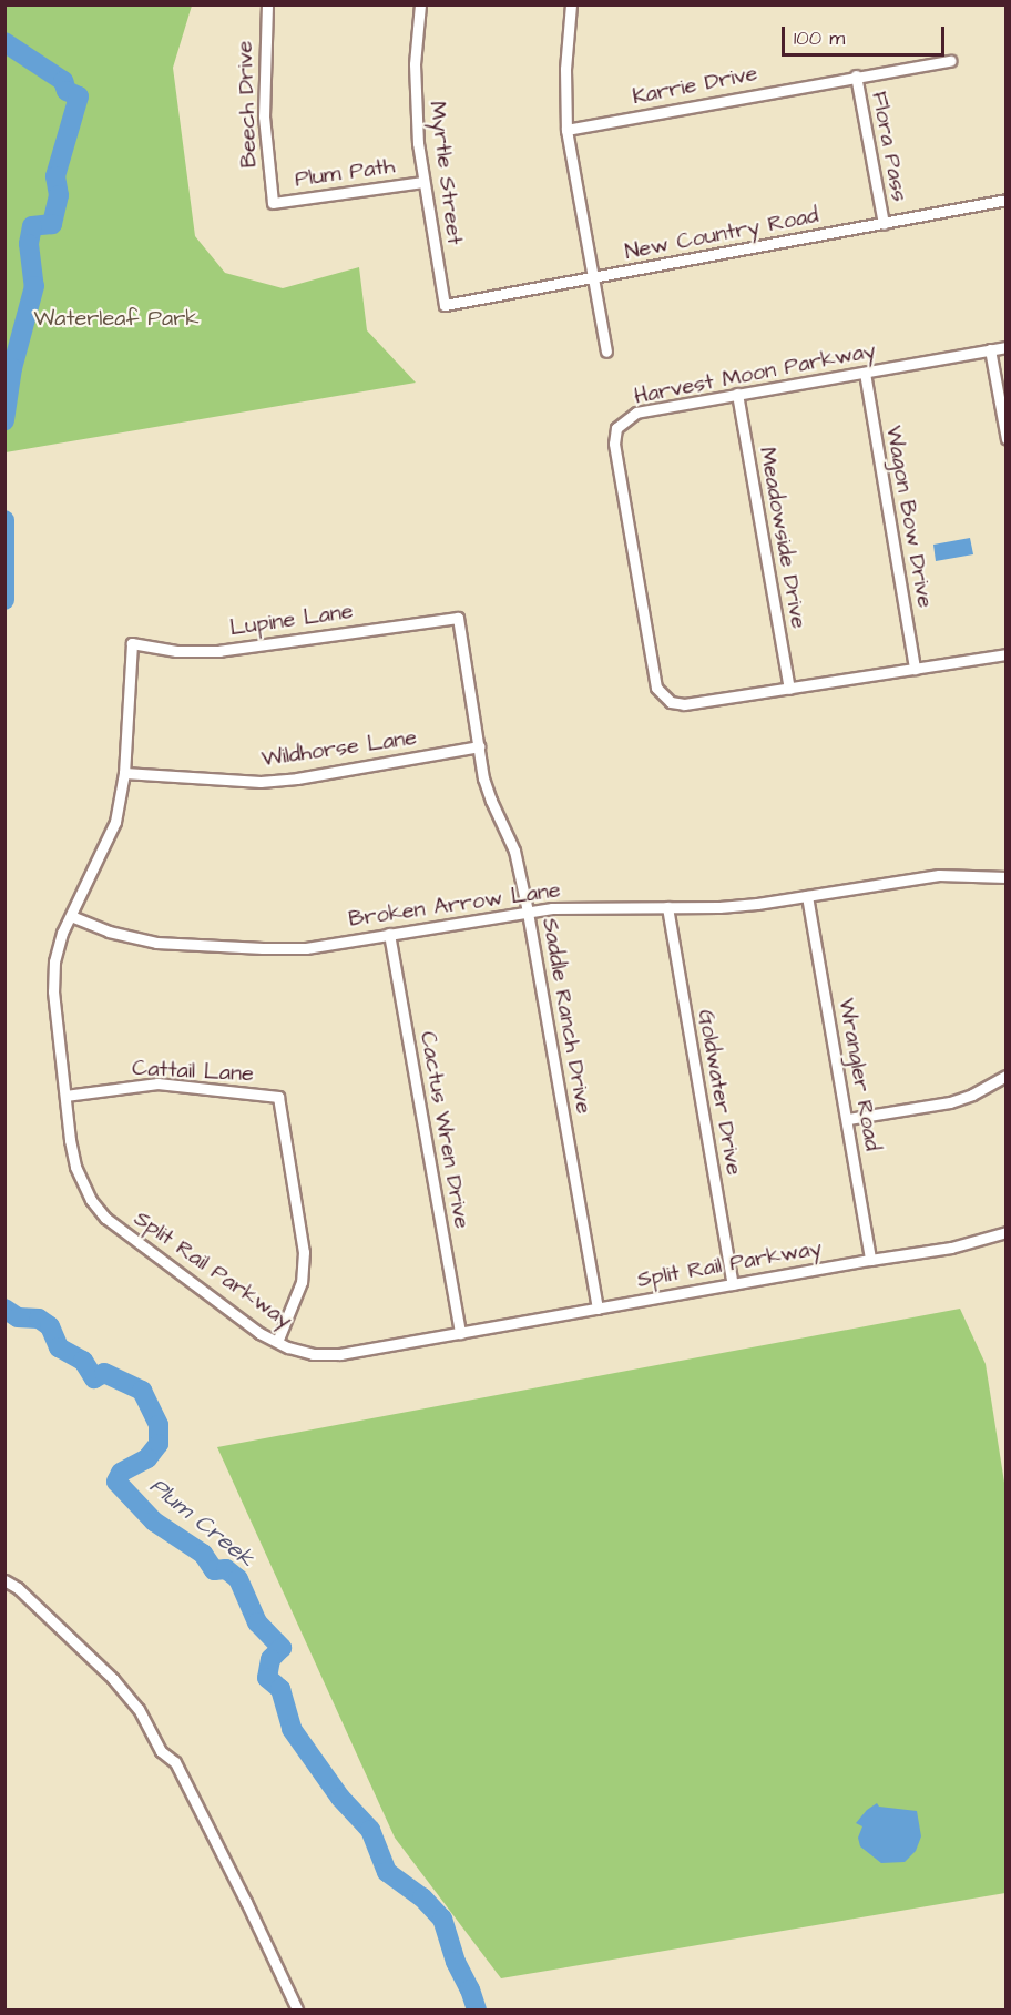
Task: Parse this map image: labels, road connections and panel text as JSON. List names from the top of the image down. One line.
{"streets":{"street":["Karrie Drive","Beech Drive","Flora Pass","Plum Path","Myrtle Street","New Country Road","Harvest Moon Parkway","Wagon Bow Drive","Meadowside Drive","Lupine Lane","Wildhorse Lane","Broken Arrow Lane","Saddle Ranch Drive","Cattail Lane","Wrangler Road","Goldwater Drive","Cactus Wren Drive","Split Rail Parkway"]},"crossings":[["Karrie Drive","Flora Pass"],["Beech Drive","Plum Path"],["Flora Pass","New Country Road"],["Plum Path","Myrtle Street"],["Myrtle Street","New Country Road"],["Harvest Moon Parkway","Wagon Bow Drive"],["Harvest Moon Parkway","Meadowside Drive"],["Lupine Lane","Saddle Ranch Drive"],["Lupine Lane","Split Rail Parkway"],["Wildhorse Lane","Saddle Ranch Drive"],["Wildhorse Lane","Split Rail Parkway"],["Broken Arrow Lane","Saddle Ranch Drive"],["Broken Arrow Lane","Wrangler Road"],["Broken Arrow Lane","Goldwater Drive"],["Broken Arrow Lane","Cactus Wren Drive"],["Broken Arrow Lane","Split Rail Parkway"],["Saddle Ranch Drive","Split Rail Parkway"],["Cattail Lane","Split Rail Parkway"],["Wrangler Road","Split Rail Parkway"],["Goldwater Drive","Split Rail Parkway"],["Cactus Wren Drive","Split Rail Parkway"]],"water":["Plum Creek"],"parks":["Waterleaf Park"],"scale_bar":"100 m"}
